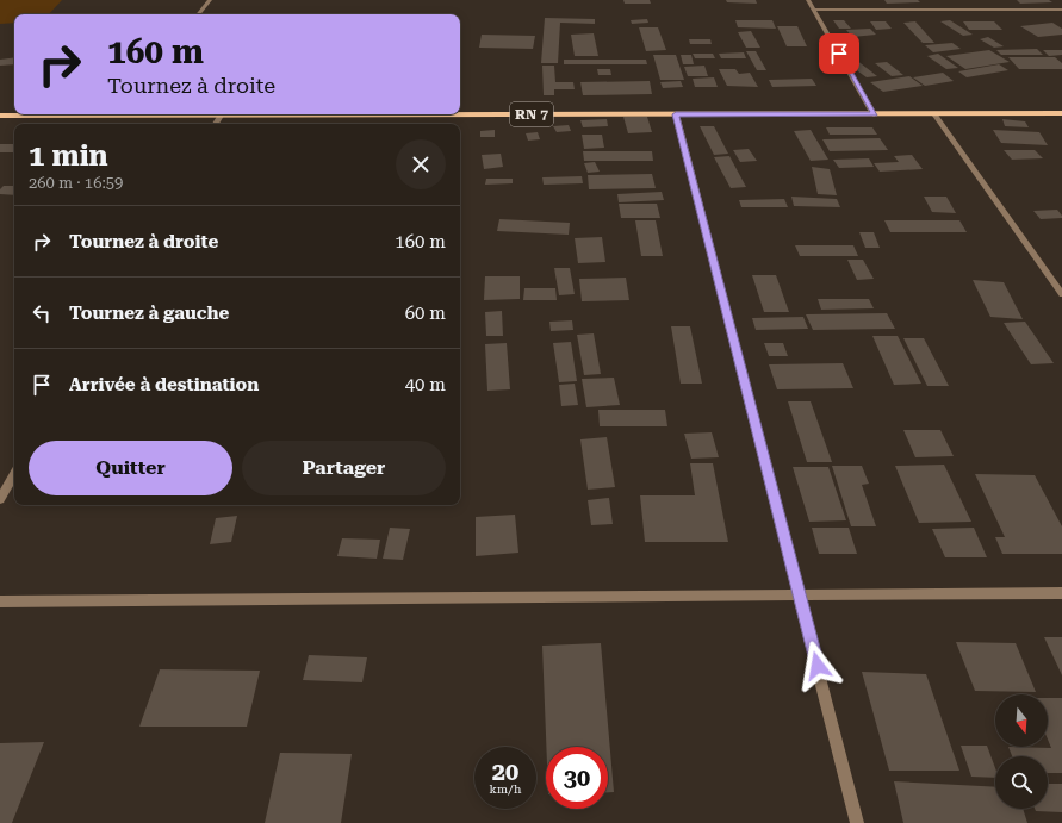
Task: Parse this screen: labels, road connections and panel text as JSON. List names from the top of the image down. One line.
{"streets":{"main road":["RN 7"]},"north":"bottom","page":{"turn":["160 m","Tournez à droite"],"heading":["1 min","260 m · 16:59"],"list":[{"name":"Tournez à droite","value":"160 m"},{"name":"Tournez à gauche","value":"60 m"},{"name":"Arrivée à destination","value":"40 m"}],"buttons":["Quitter","Partager"],"speed":"20 km/h","limit":"30"}}
